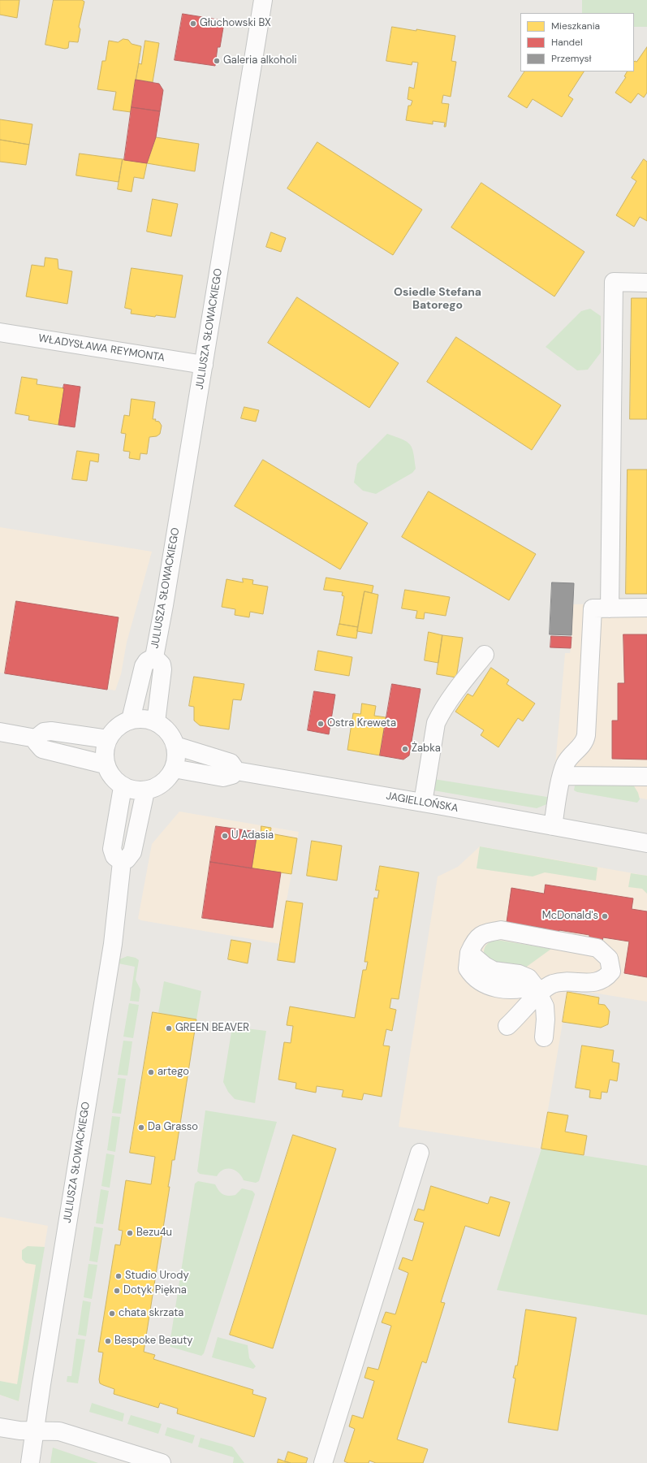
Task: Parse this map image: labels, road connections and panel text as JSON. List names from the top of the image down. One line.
{"streets":{"street":["JULIUSZA SŁOWACKIEGO","WŁADYSŁAWA REYMONTA","JAGIELLOŃSKA"]},"crossings":[["JULIUSZA SŁOWACKIEGO","WŁADYSŁAWA REYMONTA"]],"districts":["Osiedle Stefana Batorego"],"places":["Głuchowski BX","Galeria alkoholi","Ostra Kreweta","Żabka","U Adasia","McDonald's","GREEN BEAVER","artego","Da Grasso","Bezu4u","Studio Urody","Dotyk Piękna","chata skrzata","Bespoke Beauty"],"legend":["Mieszkania","Handel","Przemysł"]}
